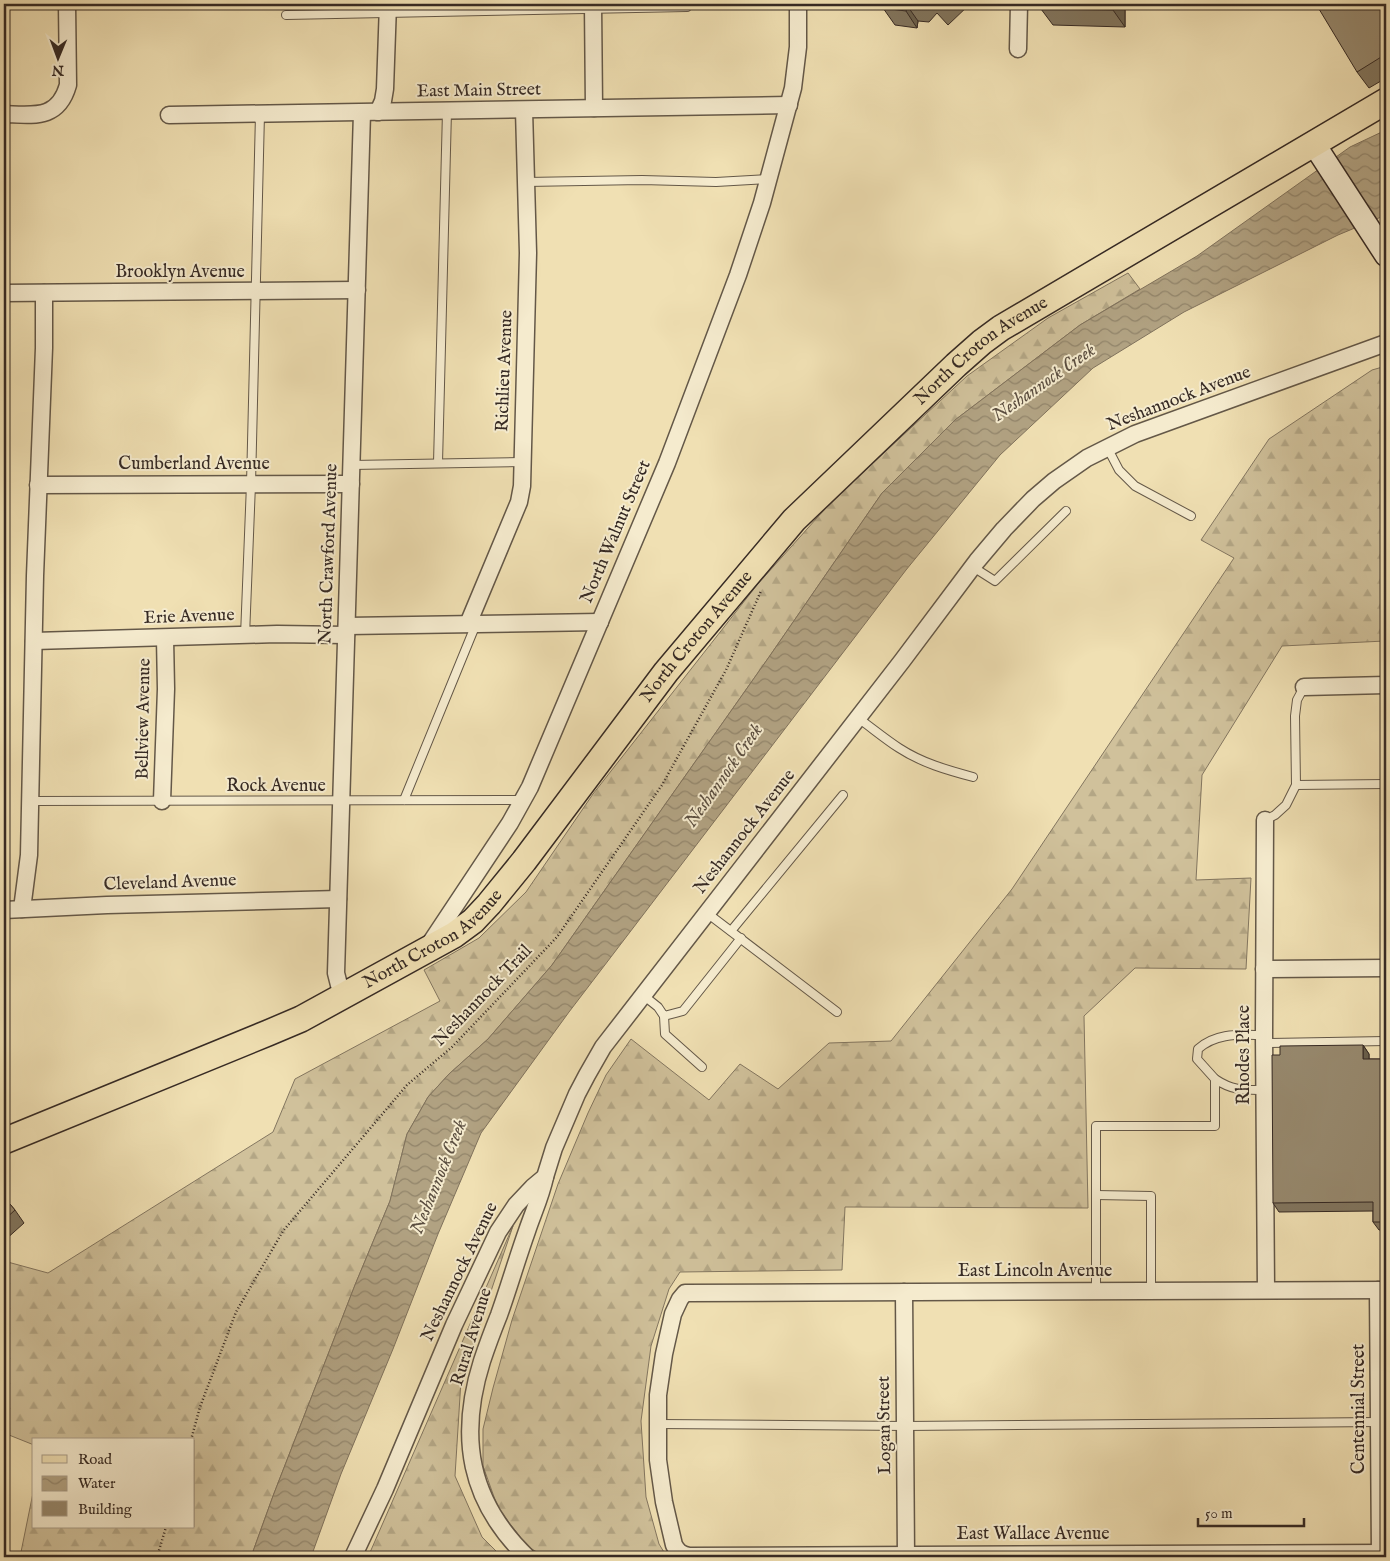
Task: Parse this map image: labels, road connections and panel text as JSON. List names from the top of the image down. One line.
{"streets":{"main road":["North Croton Avenue"],"street":["East Main Street","Brooklyn Avenue","Richlieu Avenue","Neshannock Avenue","Cumberland Avenue","North Walnut Street","North Crawford Avenue","Erie Avenue","Bellview Avenue","Cleveland Avenue","Rhodes Place","East Lincoln Avenue","Rural Avenue","Centennial Street","Logan Street","East Wallace Avenue"],"lane":["Rock Avenue"],"path":["Neshannock Trail"]},"crossings":[["East Main Street","Richlieu Avenue"],["East Main Street","North Walnut Street"],["East Main Street","North Crawford Avenue"],["Brooklyn Avenue","North Crawford Avenue"],["North Croton Avenue","North Walnut Street"],["North Croton Avenue","North Crawford Avenue"],["Richlieu Avenue","Erie Avenue"],["Richlieu Avenue","Rock Avenue"],["Neshannock Avenue","Rural Avenue"],["Cumberland Avenue","North Crawford Avenue"],["North Walnut Street","Erie Avenue"],["North Walnut Street","Rock Avenue"],["North Crawford Avenue","Erie Avenue"],["North Crawford Avenue","Rock Avenue"],["North Crawford Avenue","Cleveland Avenue"],["Erie Avenue","Bellview Avenue"],["Bellview Avenue","Rock Avenue"],["Rhodes Place","East Lincoln Avenue"],["East Lincoln Avenue","Centennial Street"],["East Lincoln Avenue","Logan Street"],["East Lincoln Avenue","East Wallace Avenue"],["Centennial Street","East Wallace Avenue"],["Logan Street","East Wallace Avenue"]],"water":["Neshannock Creek"],"legend":["Road","Water","Building"],"scale_bar":"50 m","north":"bottom"}
